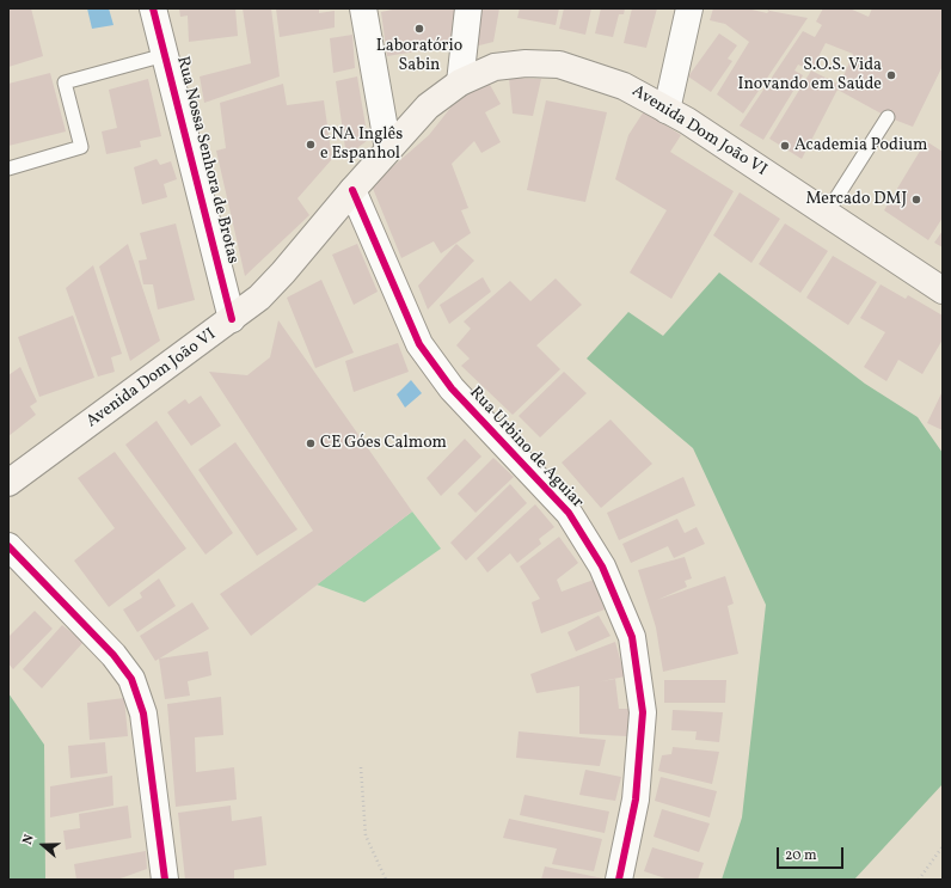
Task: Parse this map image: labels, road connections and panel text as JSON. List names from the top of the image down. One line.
{"streets":{"main road":["Avenida Dom João VI"],"street":["Rua Nossa Senhora de Brotas","Rua Urbino de Aguiar"]},"crossings":[["Avenida Dom João VI","Rua Nossa Senhora de Brotas"],["Avenida Dom João VI","Rua Urbino de Aguiar"]],"places":["Laboratório Sabin","S.O.S. Vida Inovando em Saúde","CNA Inglês e Espanhol","Academia Podium","Mercado DMJ","CE Góes Calmom"],"scale_bar":"20 m","north":"left"}
